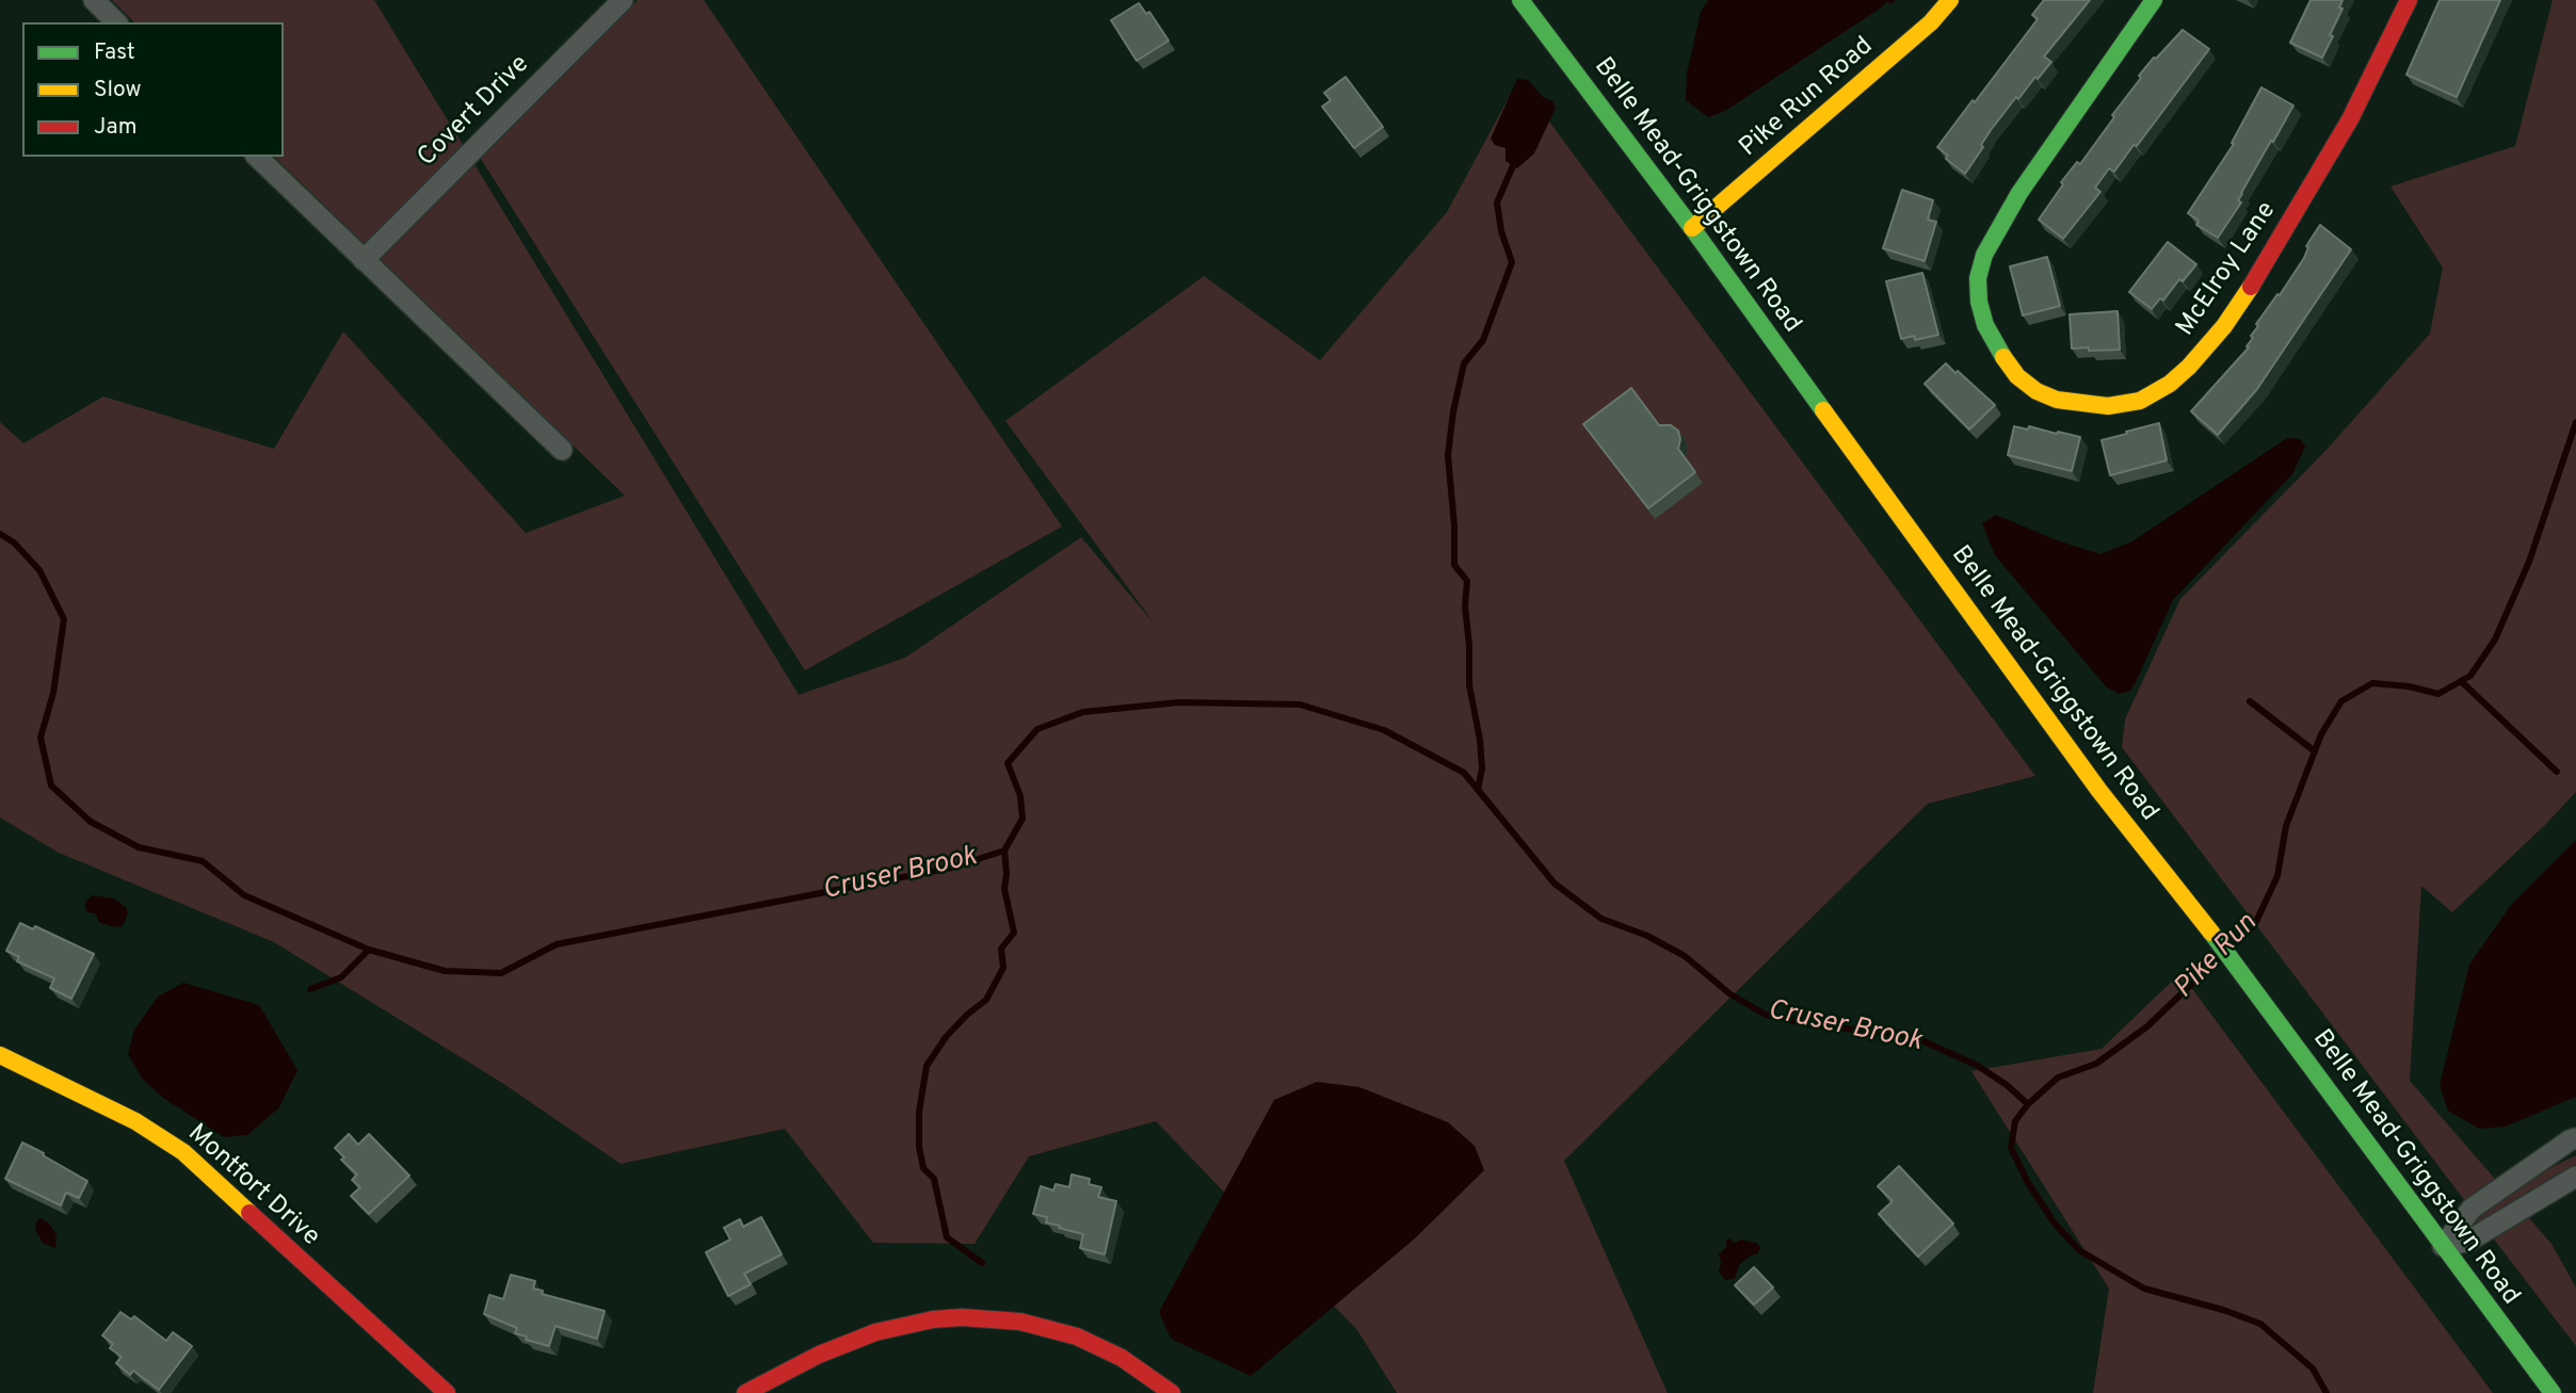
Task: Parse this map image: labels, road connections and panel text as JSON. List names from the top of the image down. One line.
{"streets":{"street":["Pike Run Road","Covert Drive","Belle Mead-Griggstown Road","McElroy Lane","Montfort Drive"]},"crossings":[["Pike Run Road","Belle Mead-Griggstown Road"]],"water":["Cruser Brook","Pike Run"],"legend":["Fast","Slow","Jam"]}
